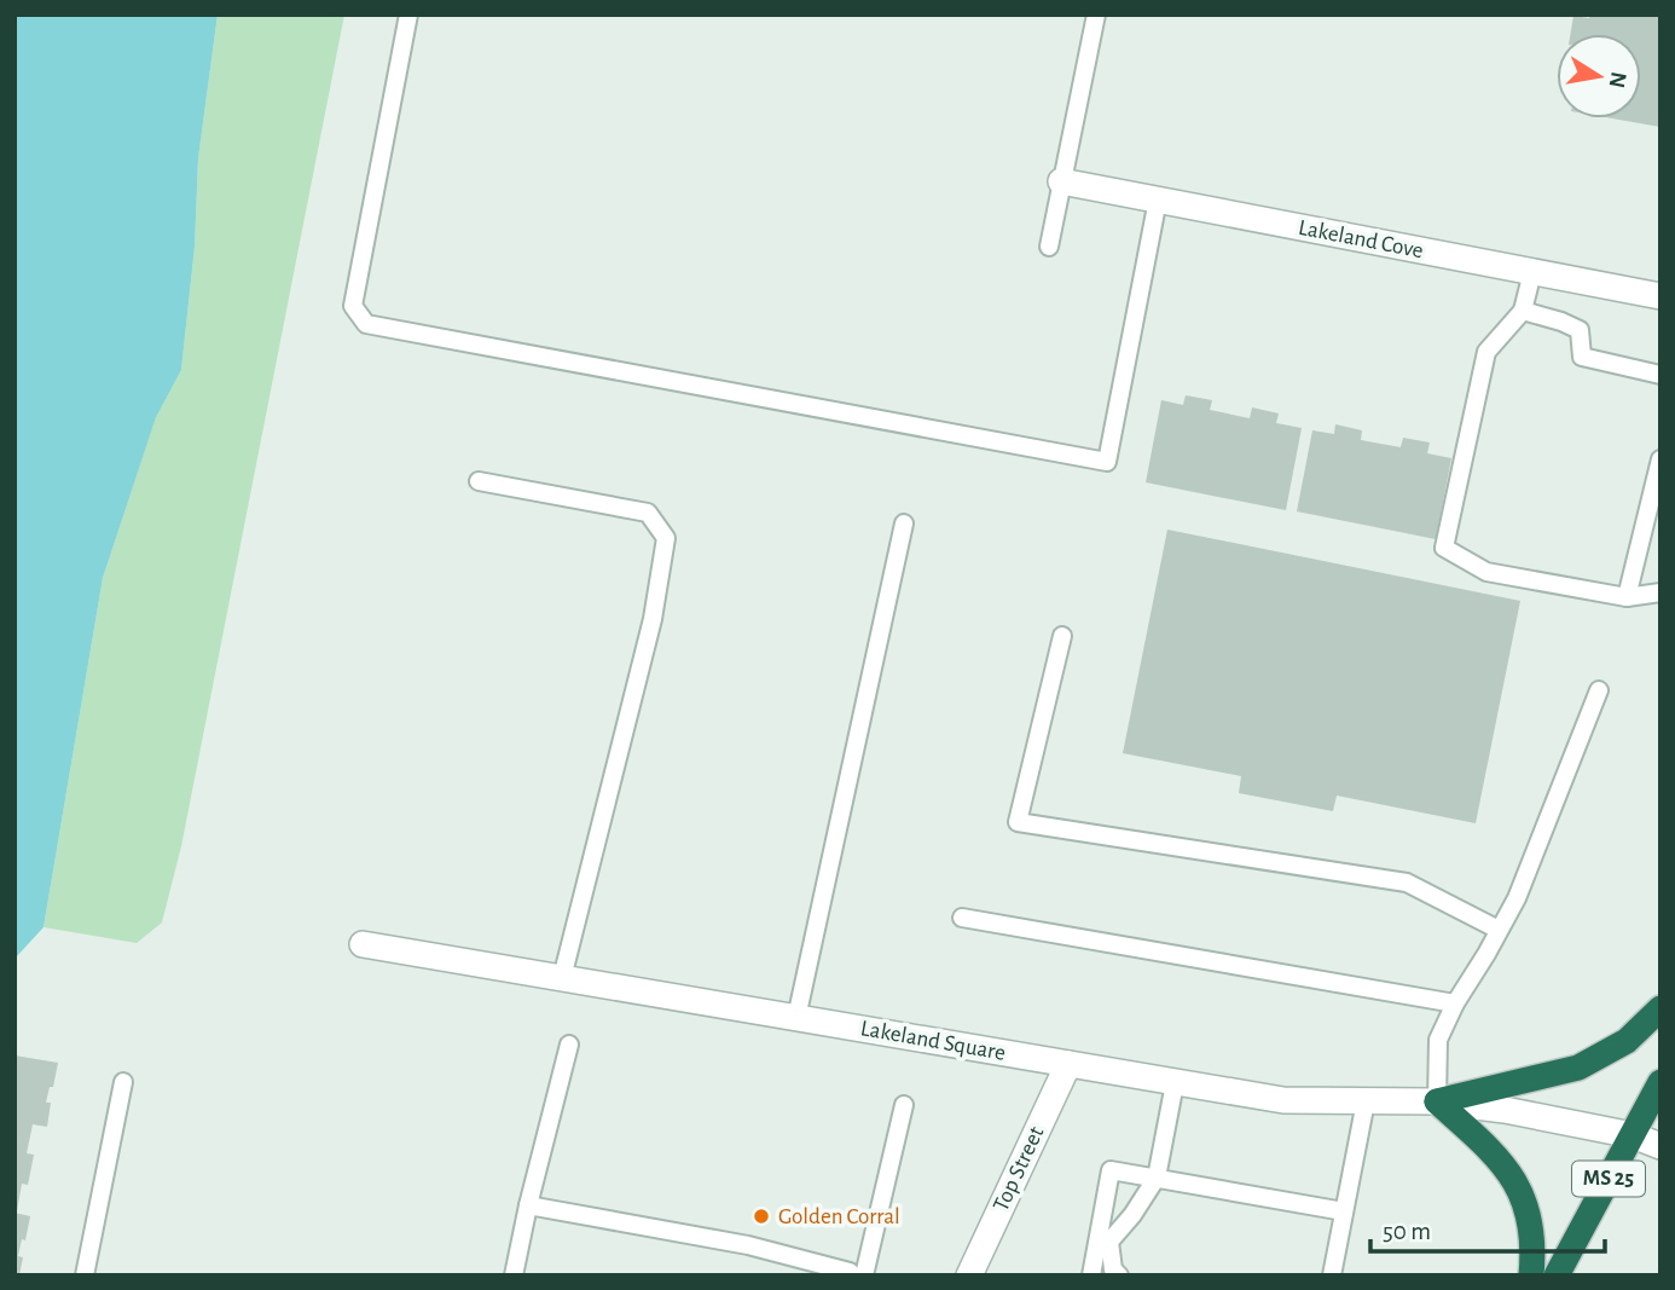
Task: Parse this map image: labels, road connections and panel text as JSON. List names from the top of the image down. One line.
{"streets":{"highway":["MS 25"],"street":["Lakeland Cove","Lakeland Square","Top Street"]},"crossings":[["Lakeland Square","Top Street"],["Lakeland Square","MS 25"]],"places":["Golden Corral"],"scale_bar":"50 m","north":"right"}
